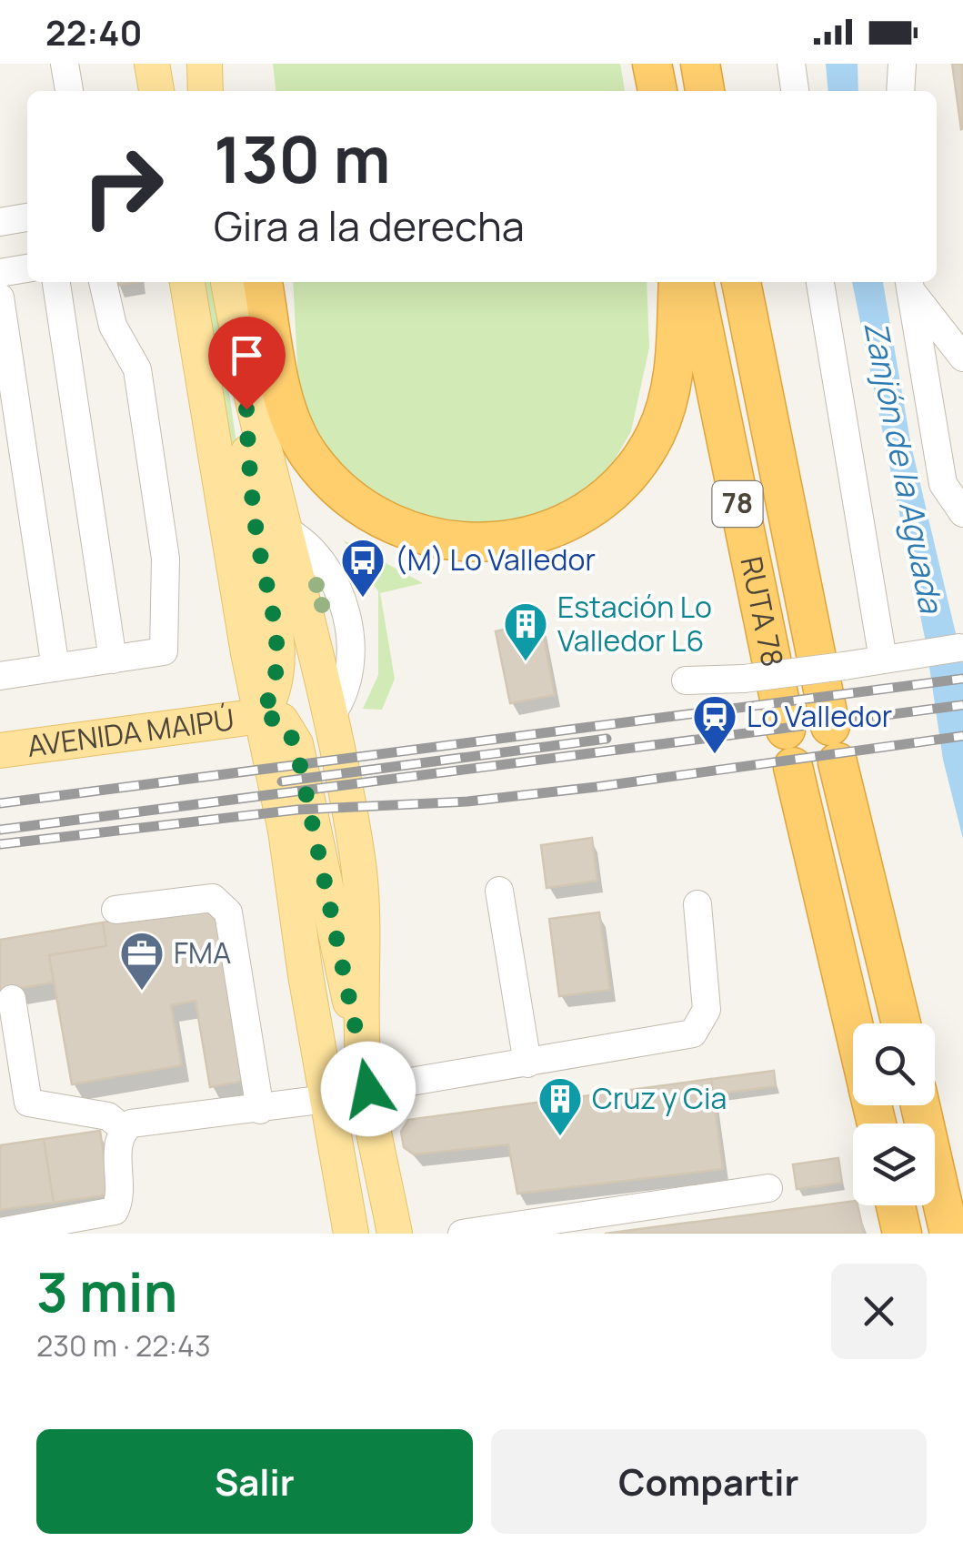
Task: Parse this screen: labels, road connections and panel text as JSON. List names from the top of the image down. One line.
{"streets":{"highway":["78","RUTA 78"],"main road":["AVENIDA MAIPÚ"]},"water":["Zanjón de la Aguada"],"places":{"bus stop":["(M) Lo Valledor"],"building":["Estación Lo Valledor L6","Cruz y Cia"],"station":["Lo Valledor"],"office":["FMA"]},"page":{"status":"22:40","turn":["130 m","Gira a la derecha"],"heading":["3 min","230 m · 22:43"],"buttons":["Salir","Compartir"]}}
